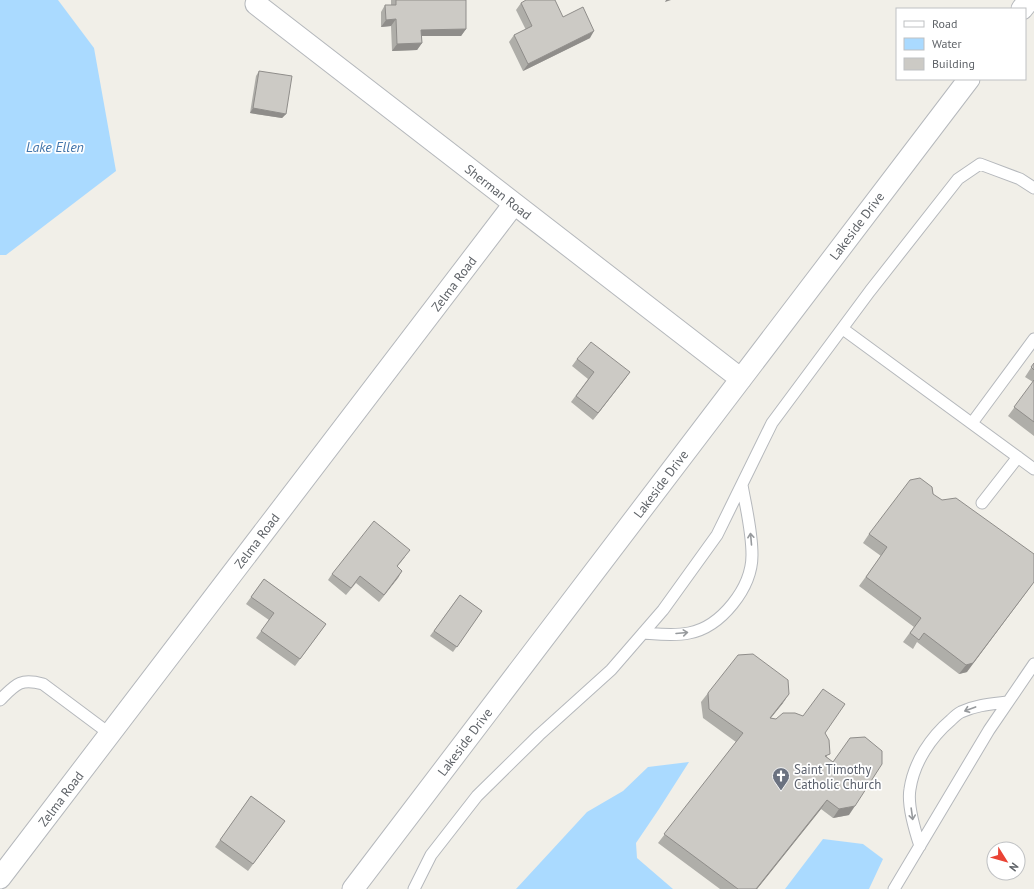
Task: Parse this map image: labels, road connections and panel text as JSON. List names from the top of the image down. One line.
{"streets":{"street":["Sherman Road","Lakeside Drive","Zelma Road"]},"crossings":[["Sherman Road","Lakeside Drive"],["Sherman Road","Zelma Road"]],"water":["Lake Ellen"],"places":{"church":["Saint Timothy Catholic Church"]},"legend":["Road","Water","Building"],"north":"bottom right"}
